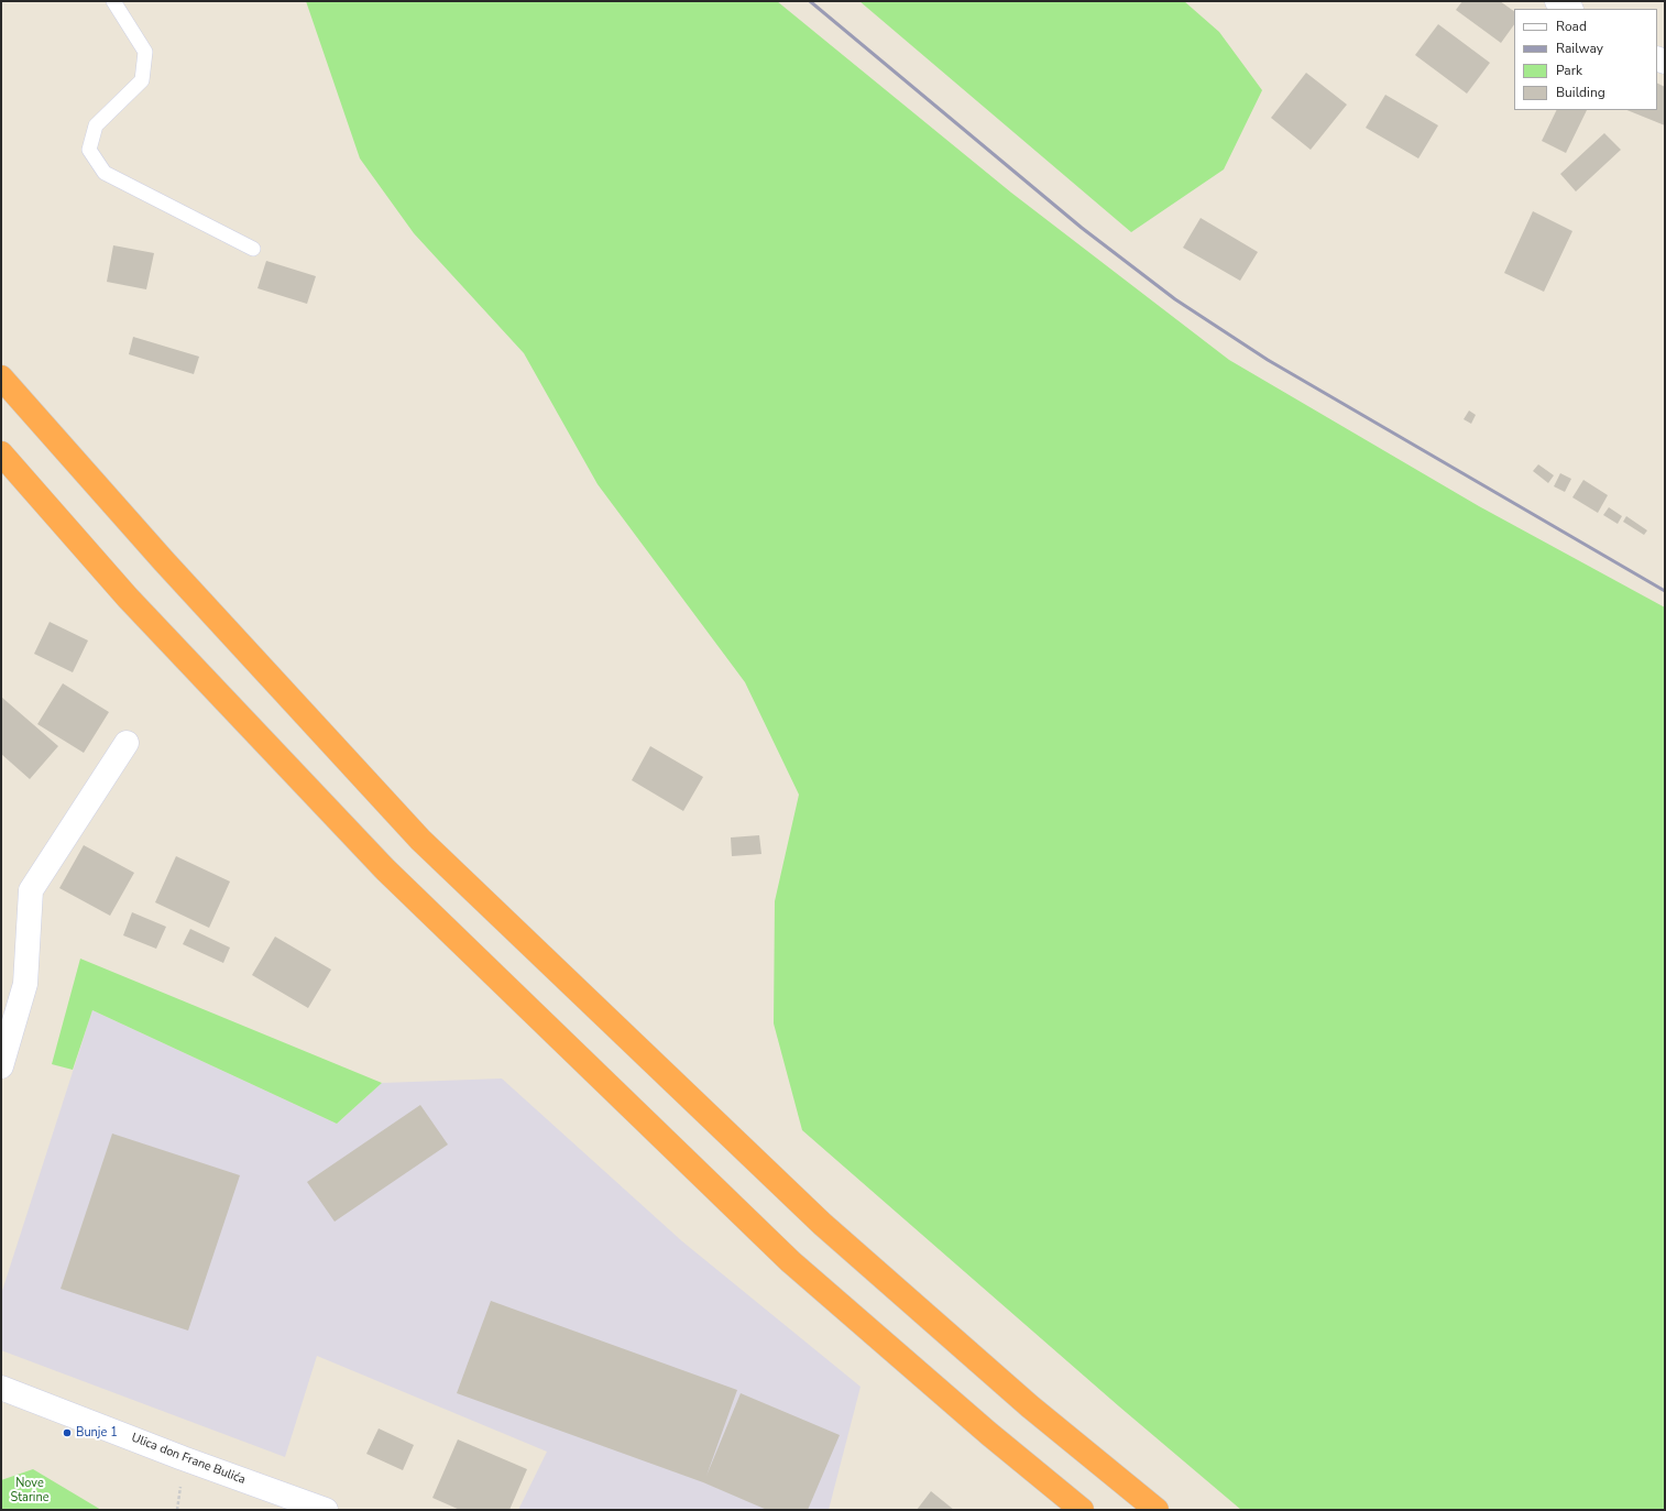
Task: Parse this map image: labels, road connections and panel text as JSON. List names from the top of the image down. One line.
{"streets":{"street":["Ulica don Frane Bulića"]},"parks":["Nove Starine"],"places":["Bunje 1"],"legend":["Road","Railway","Park","Building"]}
